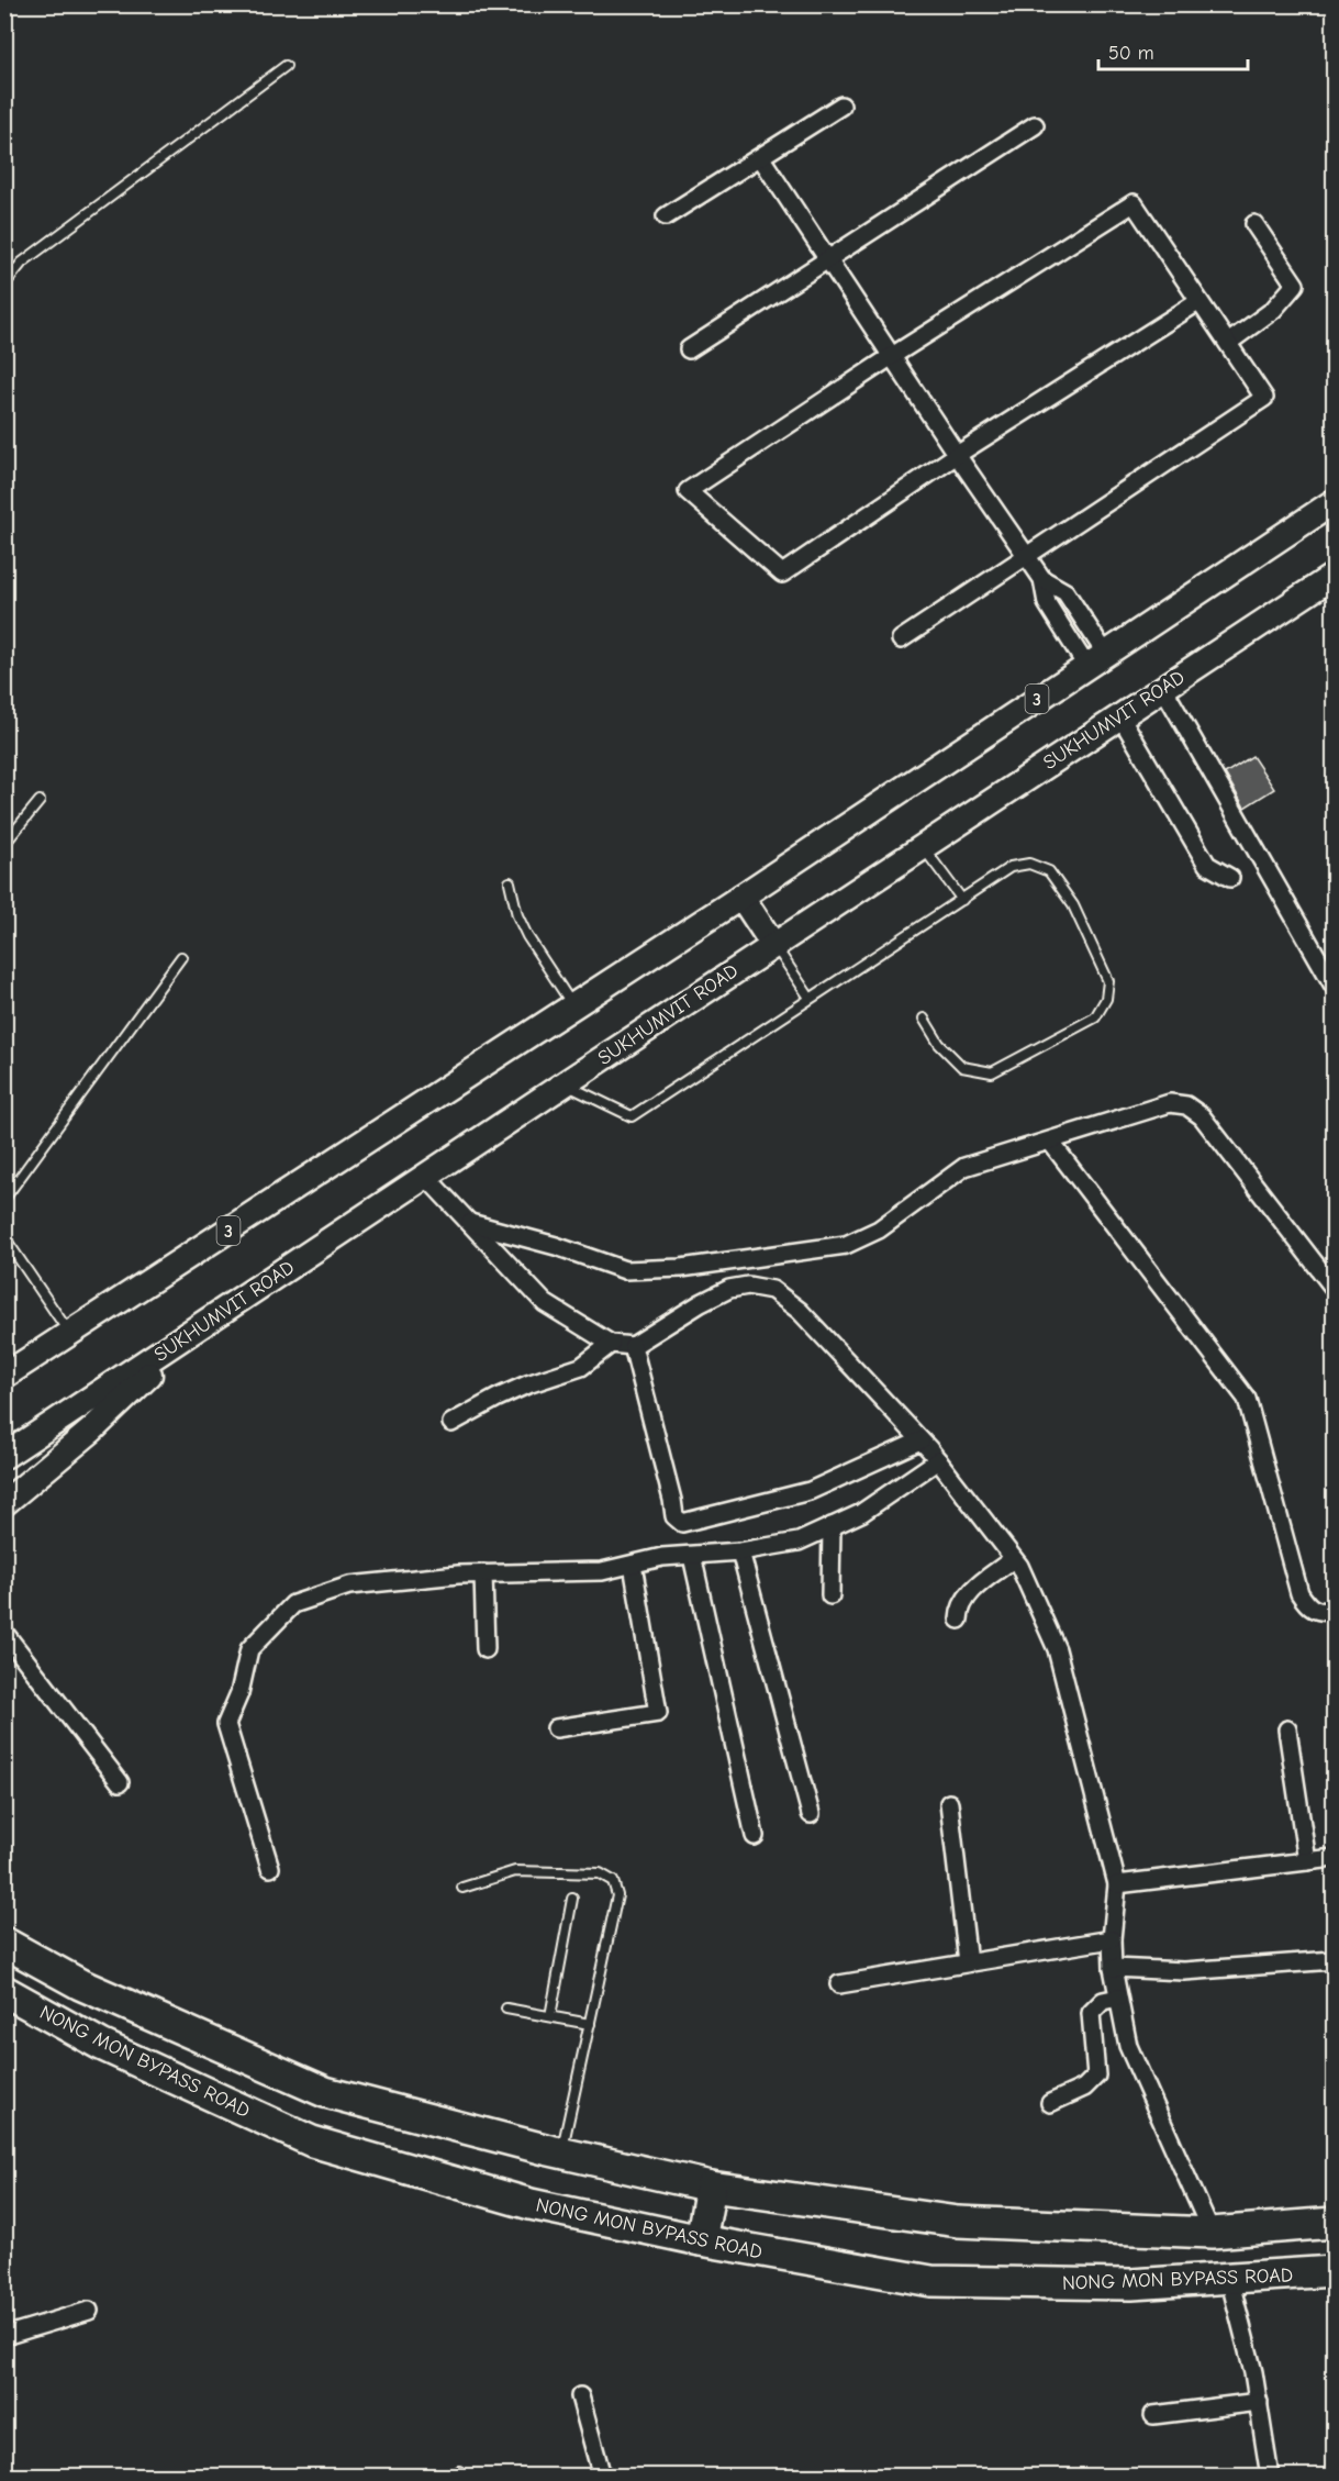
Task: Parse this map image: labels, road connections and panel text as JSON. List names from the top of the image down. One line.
{"streets":{"highway":["NONG MON BYPASS ROAD"],"main road":["3","SUKHUMVIT ROAD"]},"scale_bar":"50 m"}
